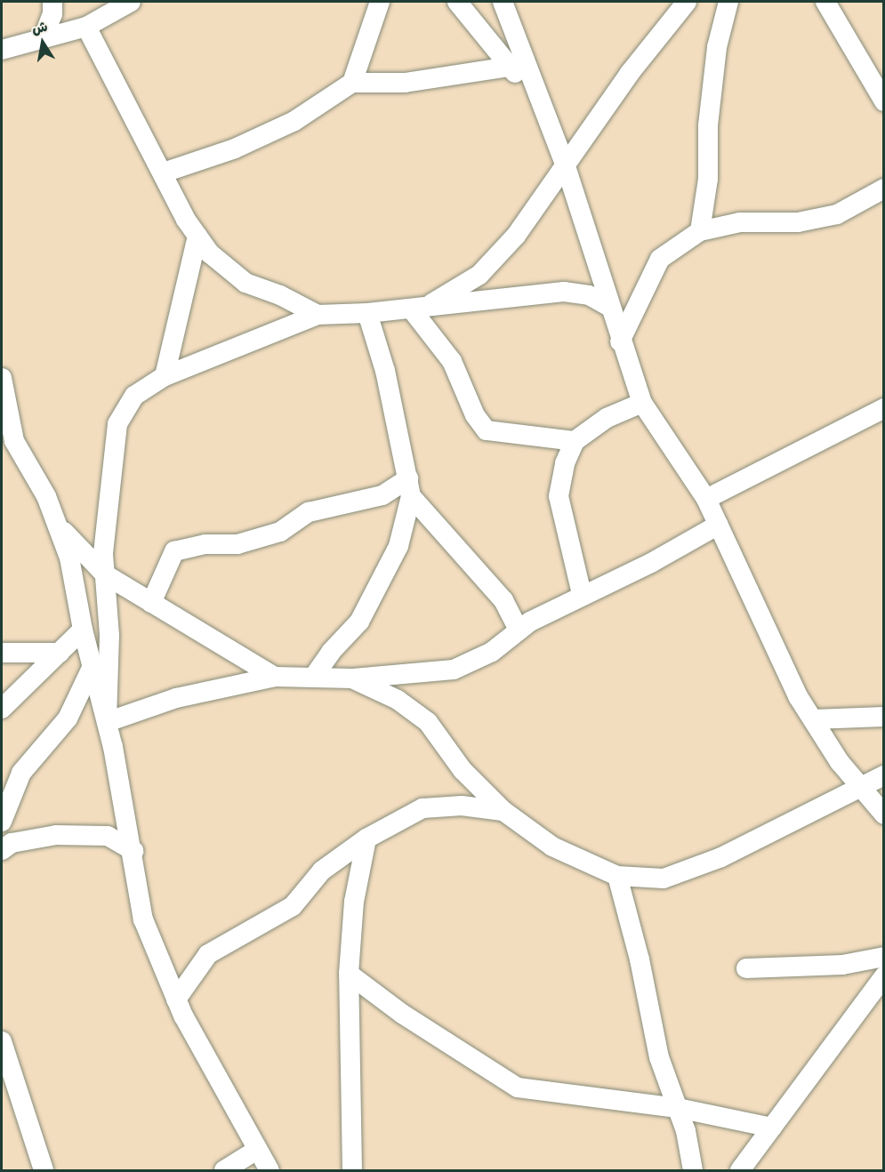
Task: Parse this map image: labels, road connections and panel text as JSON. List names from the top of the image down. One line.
{"north":"top"}
